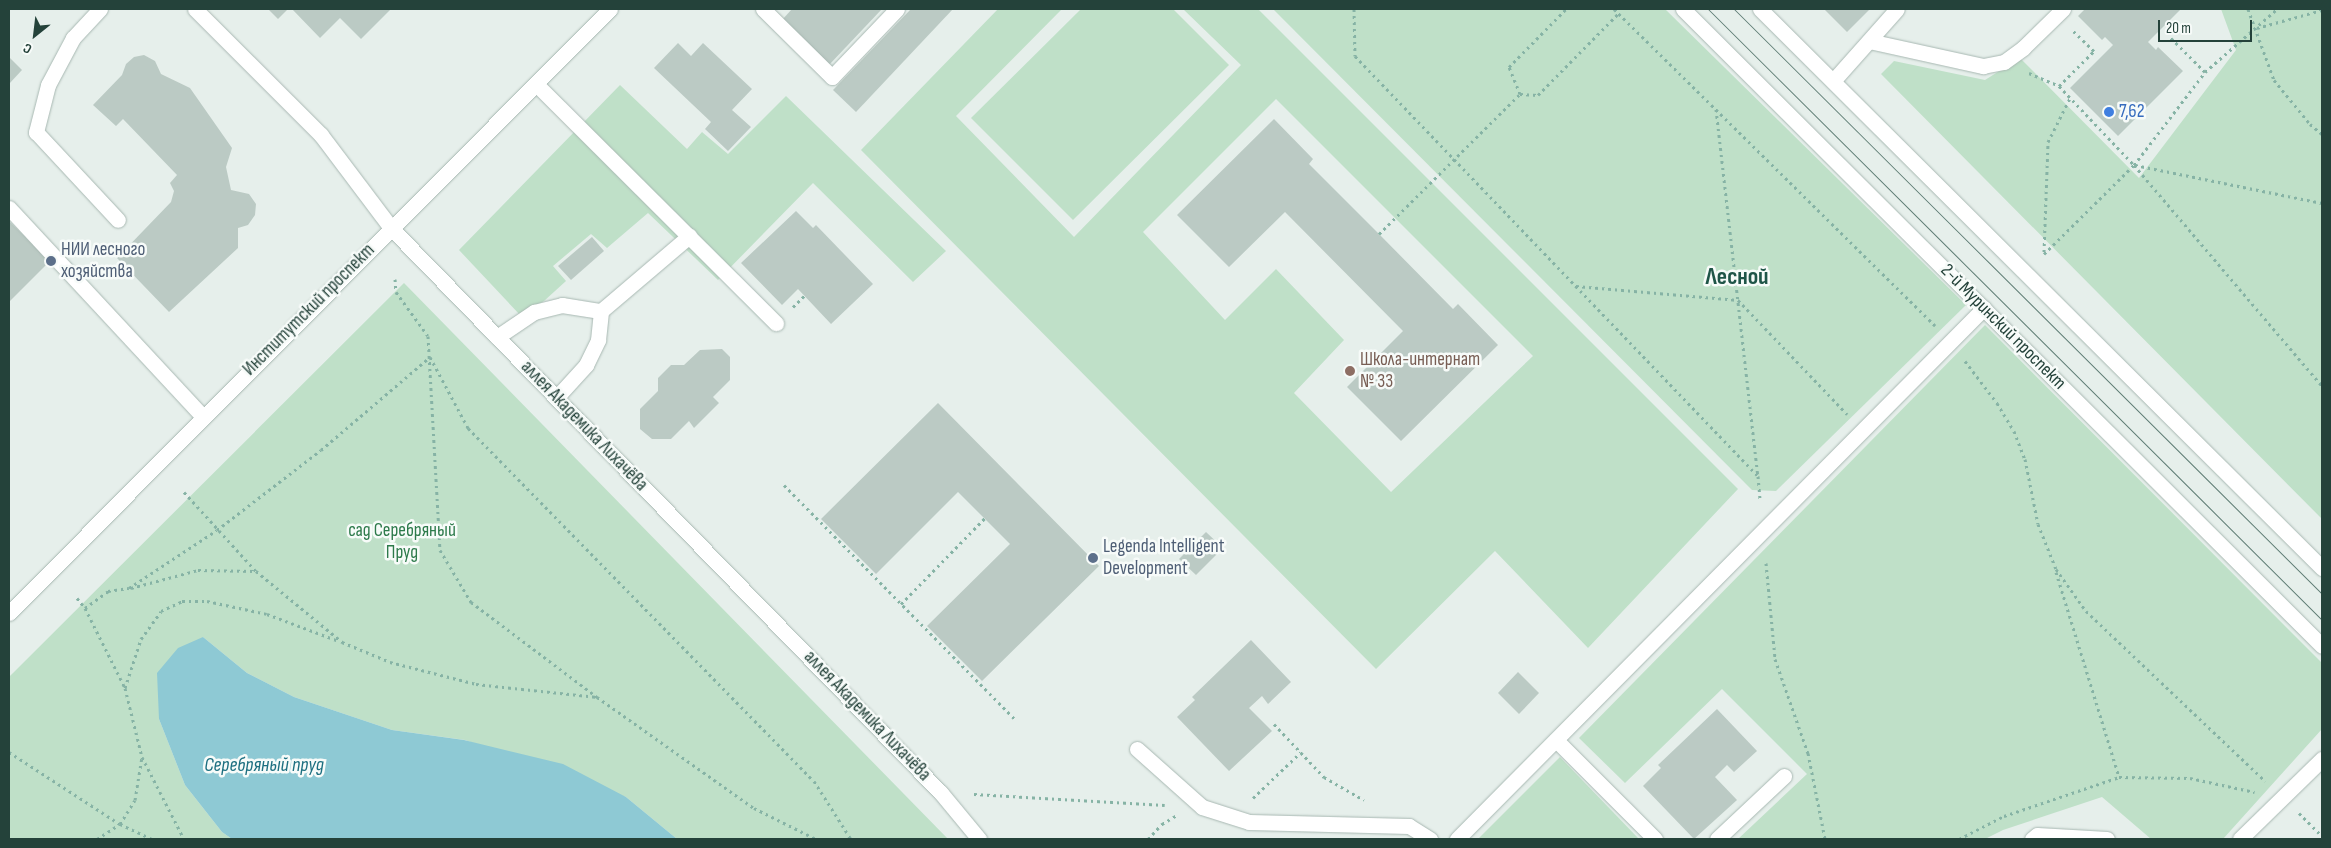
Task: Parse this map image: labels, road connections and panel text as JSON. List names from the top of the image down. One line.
{"streets":{"street":["Институтский проспект","2-й Муринский проспект","аллея Академика Лихачёва"]},"crossings":[["Институтский проспект","аллея Академика Лихачёва"]],"districts":["Лесной"],"water":["Серебряный пруд"],"parks":["сад Серебряный Пруд"],"places":["7,62","НИИ лесного хозяйства","Школа-интернат № 33","Legenda Intelligent Development"],"scale_bar":"20 m","north":"bottom left"}
